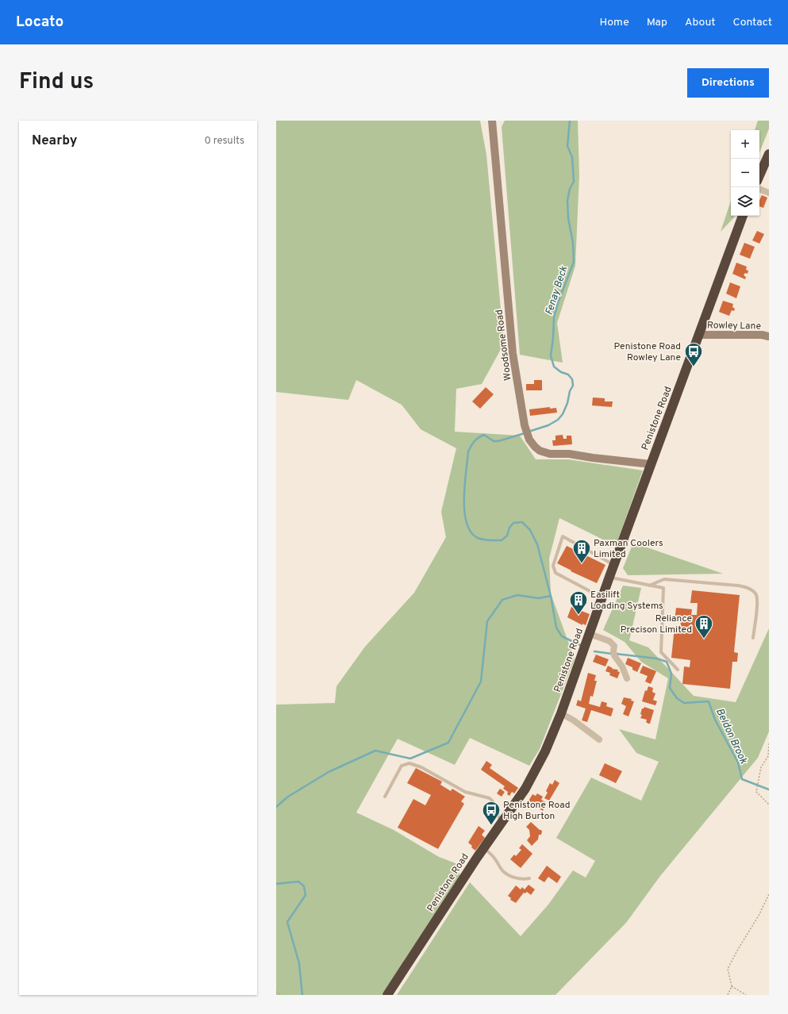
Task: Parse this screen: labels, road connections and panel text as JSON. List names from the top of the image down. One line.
{"streets":{"highway":["Penistone Road"],"street":["Rowley Lane","Woodsome Road"]},"crossings":[["Rowley Lane","Penistone Road"],["Woodsome Road","Penistone Road"]],"water":["Fenay Beck","Beldon Brook"],"places":{"bus stop":["Penistone Road Rowley Lane","Penistone Road High Burton"],"building":["Paxman Coolers Limited","Easilift Loading Systems","Reliance Precison Limited"]},"page":{"header":"Locato","nav":["Home","Map","About","Contact"],"title":"Find us","buttons":"Directions","heading":["Nearby","0 results"],"map_buttons":["+","−"]}}
